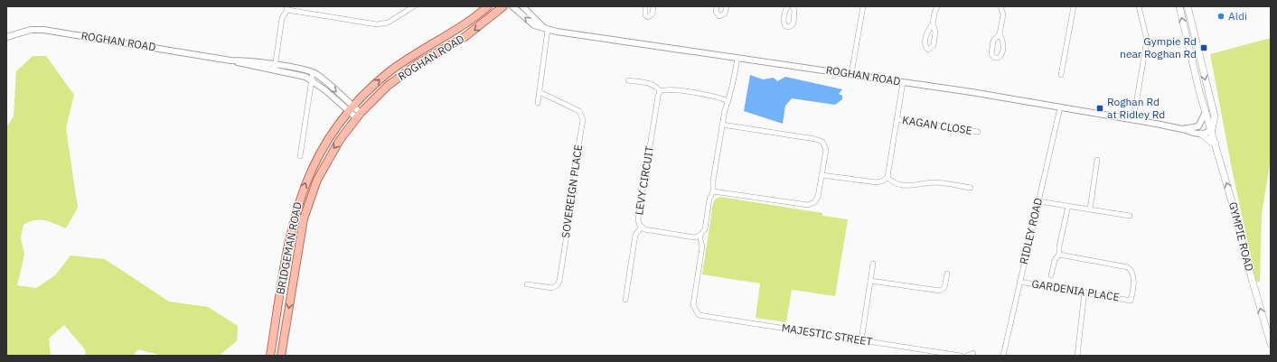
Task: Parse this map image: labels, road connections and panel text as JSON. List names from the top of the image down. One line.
{"streets":{"main road":["ROGHAN ROAD","GYMPIE ROAD","BRIDGEMAN ROAD"],"street":["KAGAN CLOSE","LEVY CIRCUIT","SOVEREIGN PLACE","RIDLEY ROAD","GARDENIA PLACE","MAJESTIC STREET"]},"crossings":[["ROGHAN ROAD","RIDLEY ROAD"],["ROGHAN ROAD","GYMPIE ROAD"],["ROGHAN ROAD","BRIDGEMAN ROAD"],["LEVY CIRCUIT","MAJESTIC STREET"],["RIDLEY ROAD","GARDENIA PLACE"]],"places":{"other":["Aldi"],"transit":["Gympie Rd near Roghan Rd","Roghan Rd at Ridley Rd"]}}
